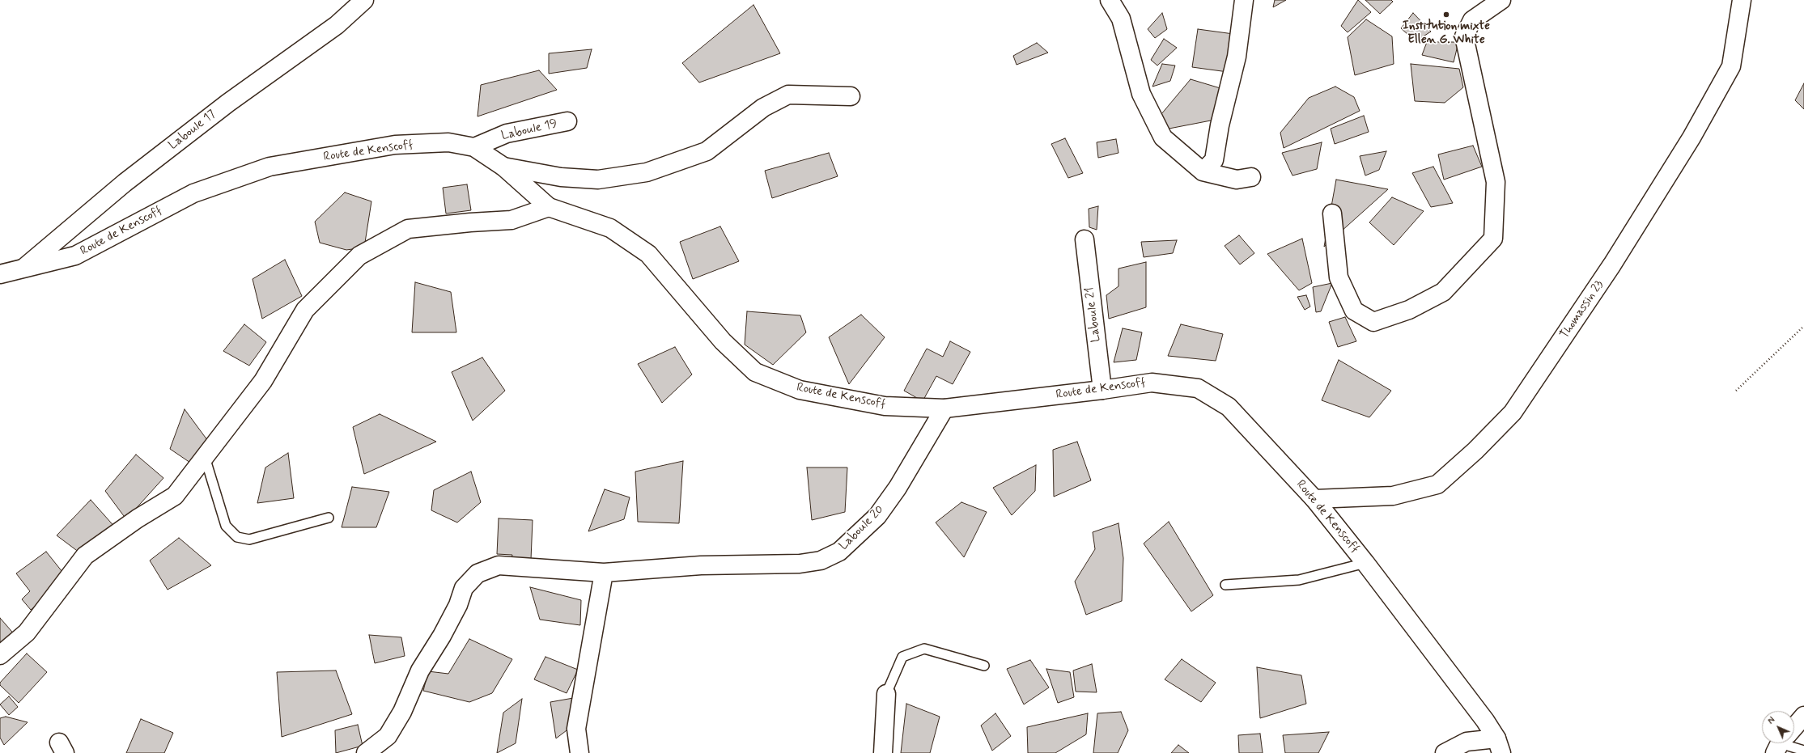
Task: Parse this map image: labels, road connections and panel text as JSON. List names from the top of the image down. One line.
{"streets":{"street":["Laboule 17","Laboule 19","Route de Kenscoff","Thomassin 23","Laboule 21","Laboule 20"]},"crossings":[["Laboule 17","Route de Kenscoff"],["Laboule 19","Route de Kenscoff"],["Route de Kenscoff","Thomassin 23"],["Route de Kenscoff","Laboule 21"],["Route de Kenscoff","Laboule 20"]],"places":["Institution mixte Ellen G. White"],"north":"top left"}
